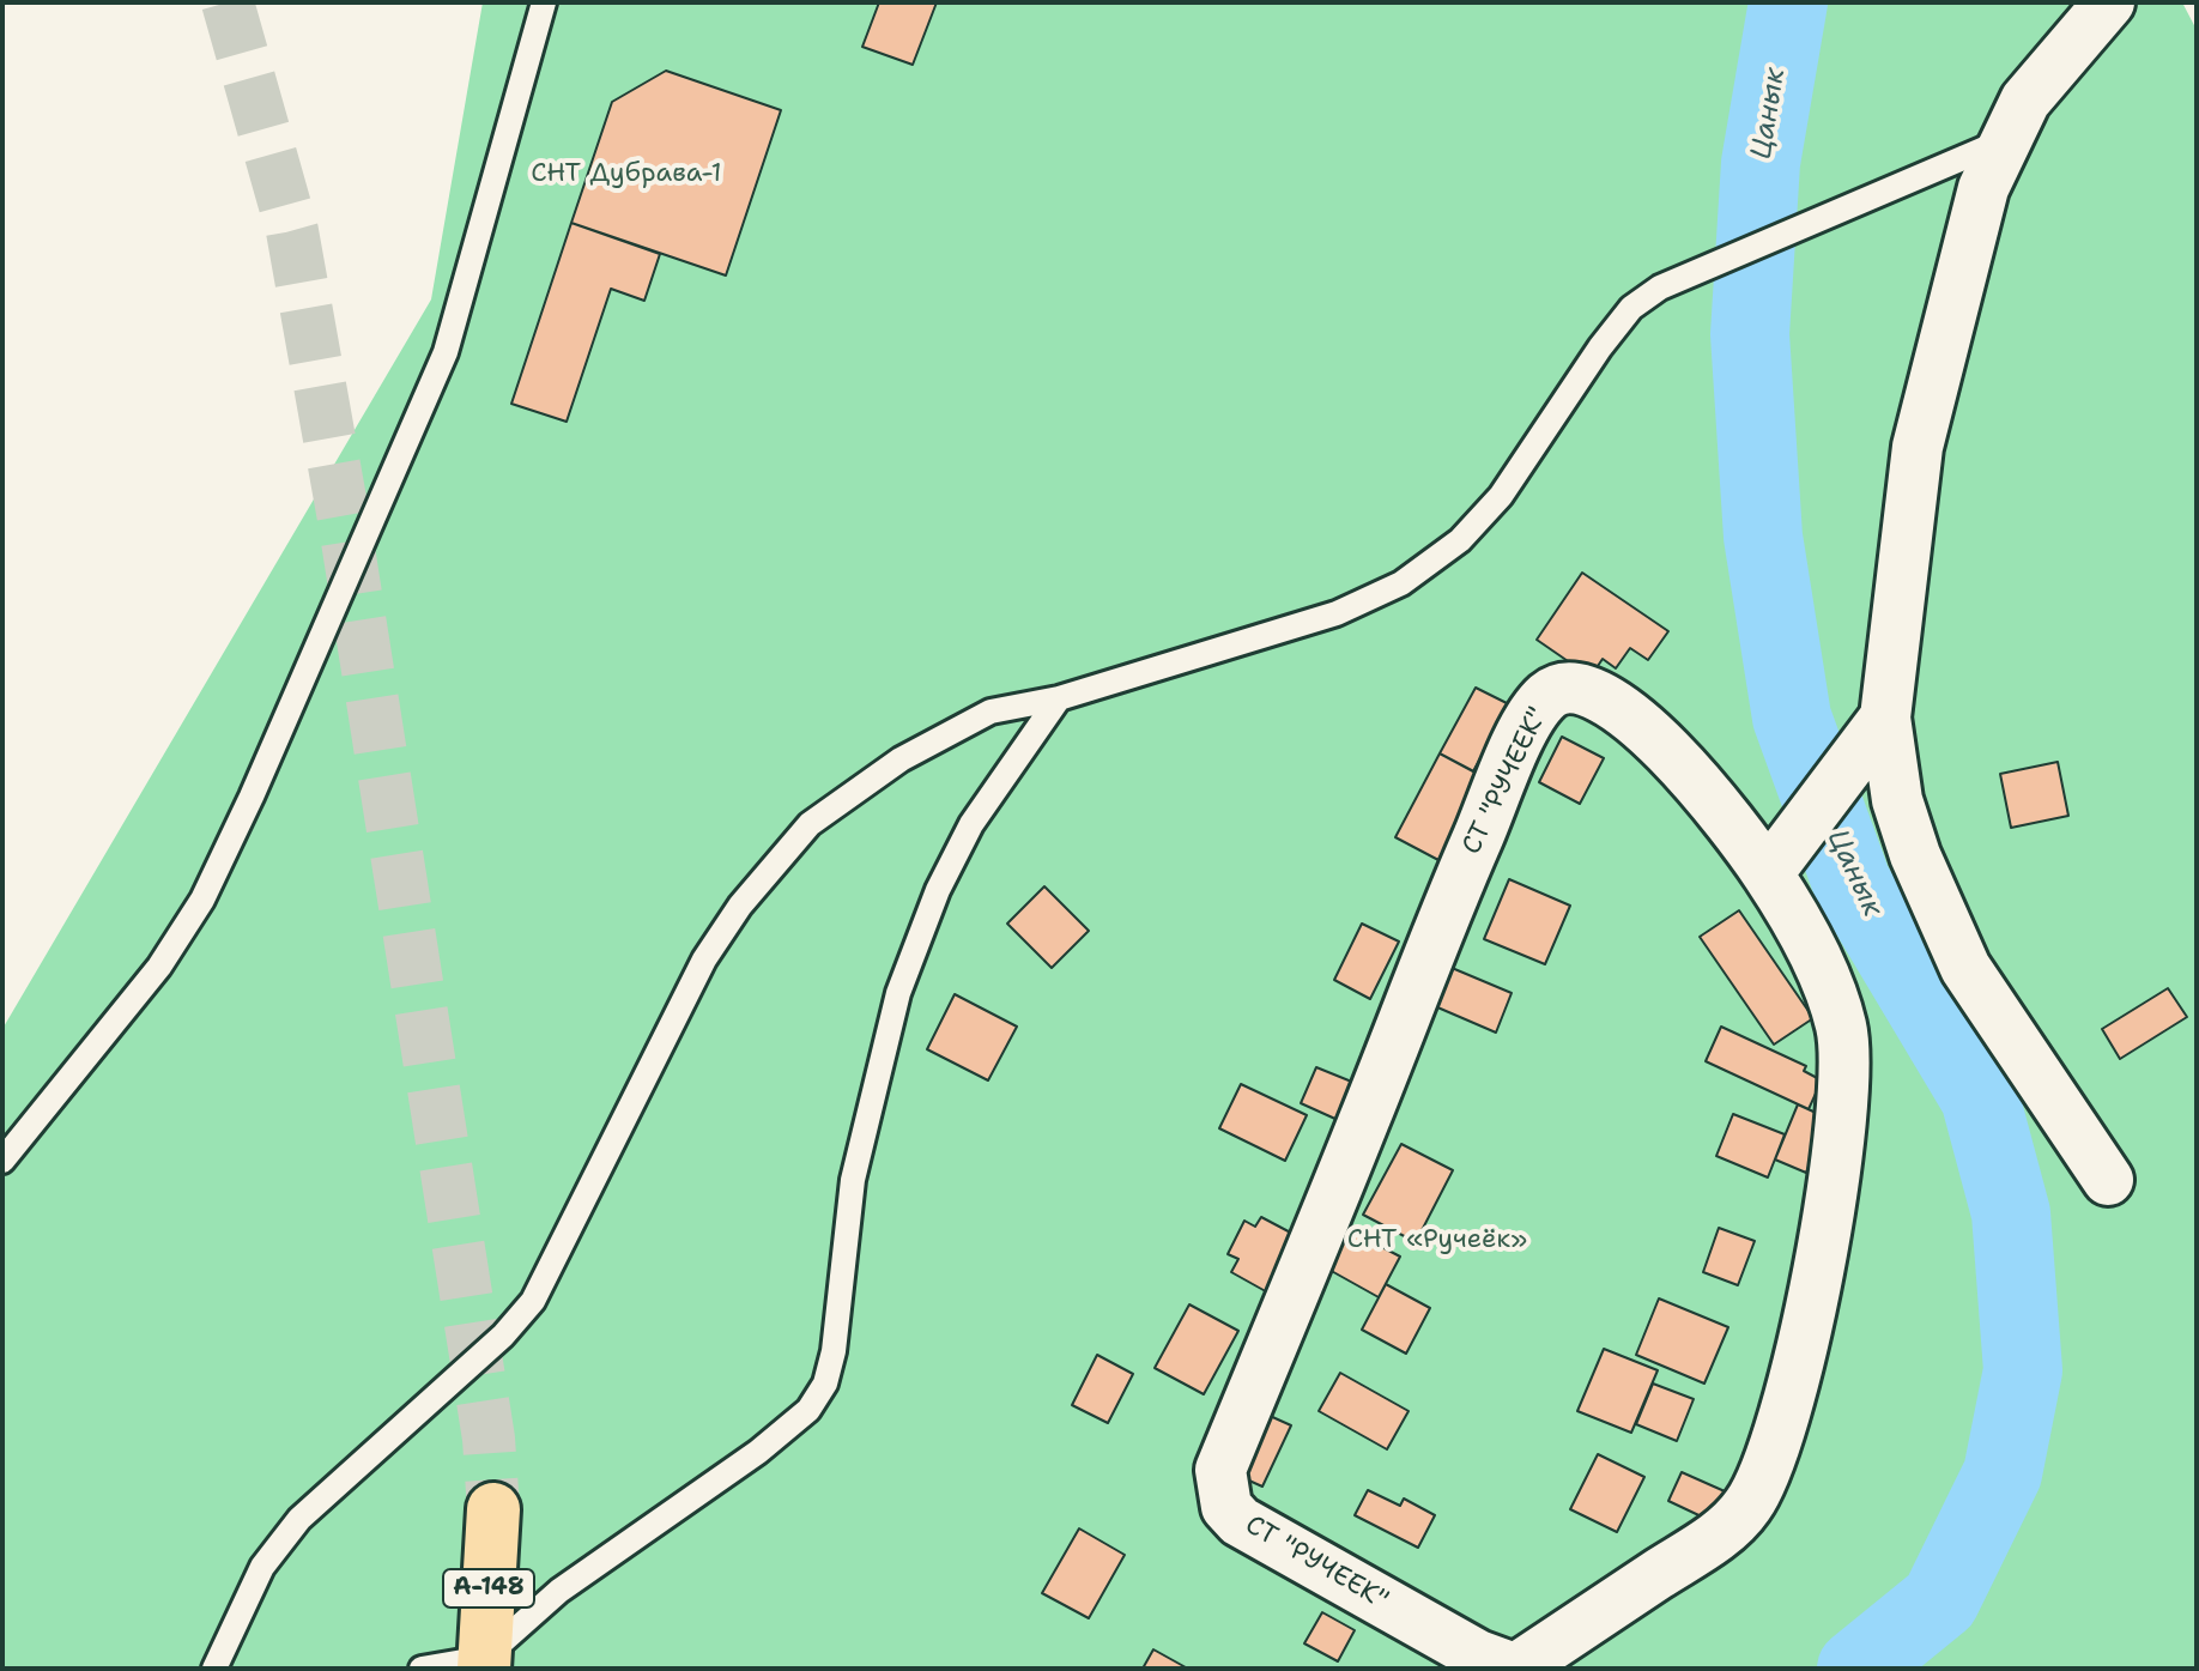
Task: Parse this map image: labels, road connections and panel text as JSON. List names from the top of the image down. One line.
{"streets":{"main road":["А-148"],"street":["СТ \"РУЧЕЕК\""]},"water":["Цанык"],"parks":["СНТ Дубрава-1","СНТ «Ручеёк»"]}
